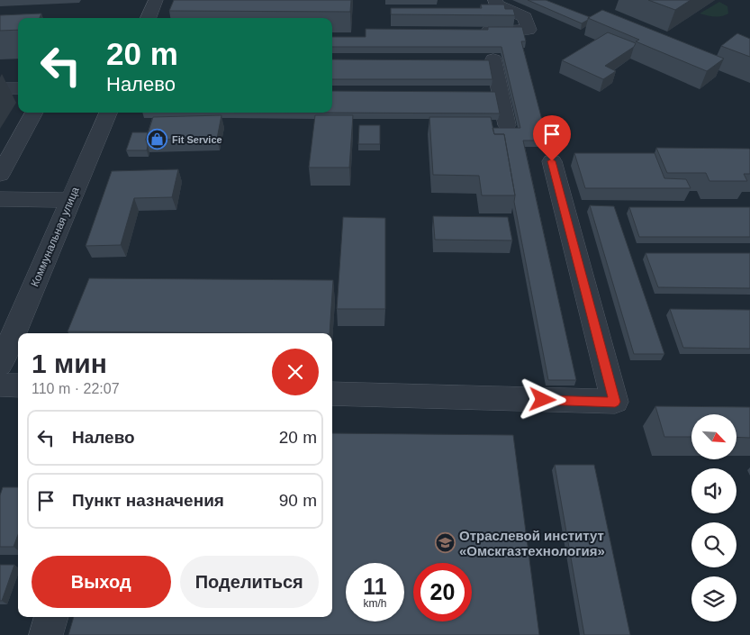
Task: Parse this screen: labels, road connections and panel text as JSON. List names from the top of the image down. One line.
{"streets":{"street":["Коммунальная улица"]},"places":{"shop":["Fit Service"],"school or university":["Отраслевой институт «Омскгазтехнология»"]},"north":"bottom right","page":{"turn":["20 m","Налево"],"heading":["1 мин","110 m · 22:07"],"list":[{"name":"Налево","value":"20 m"},{"name":"Пункт назначения","value":"90 m"}],"buttons":["Выход","Поделиться"],"speed":"11 km/h","limit":"20"}}
